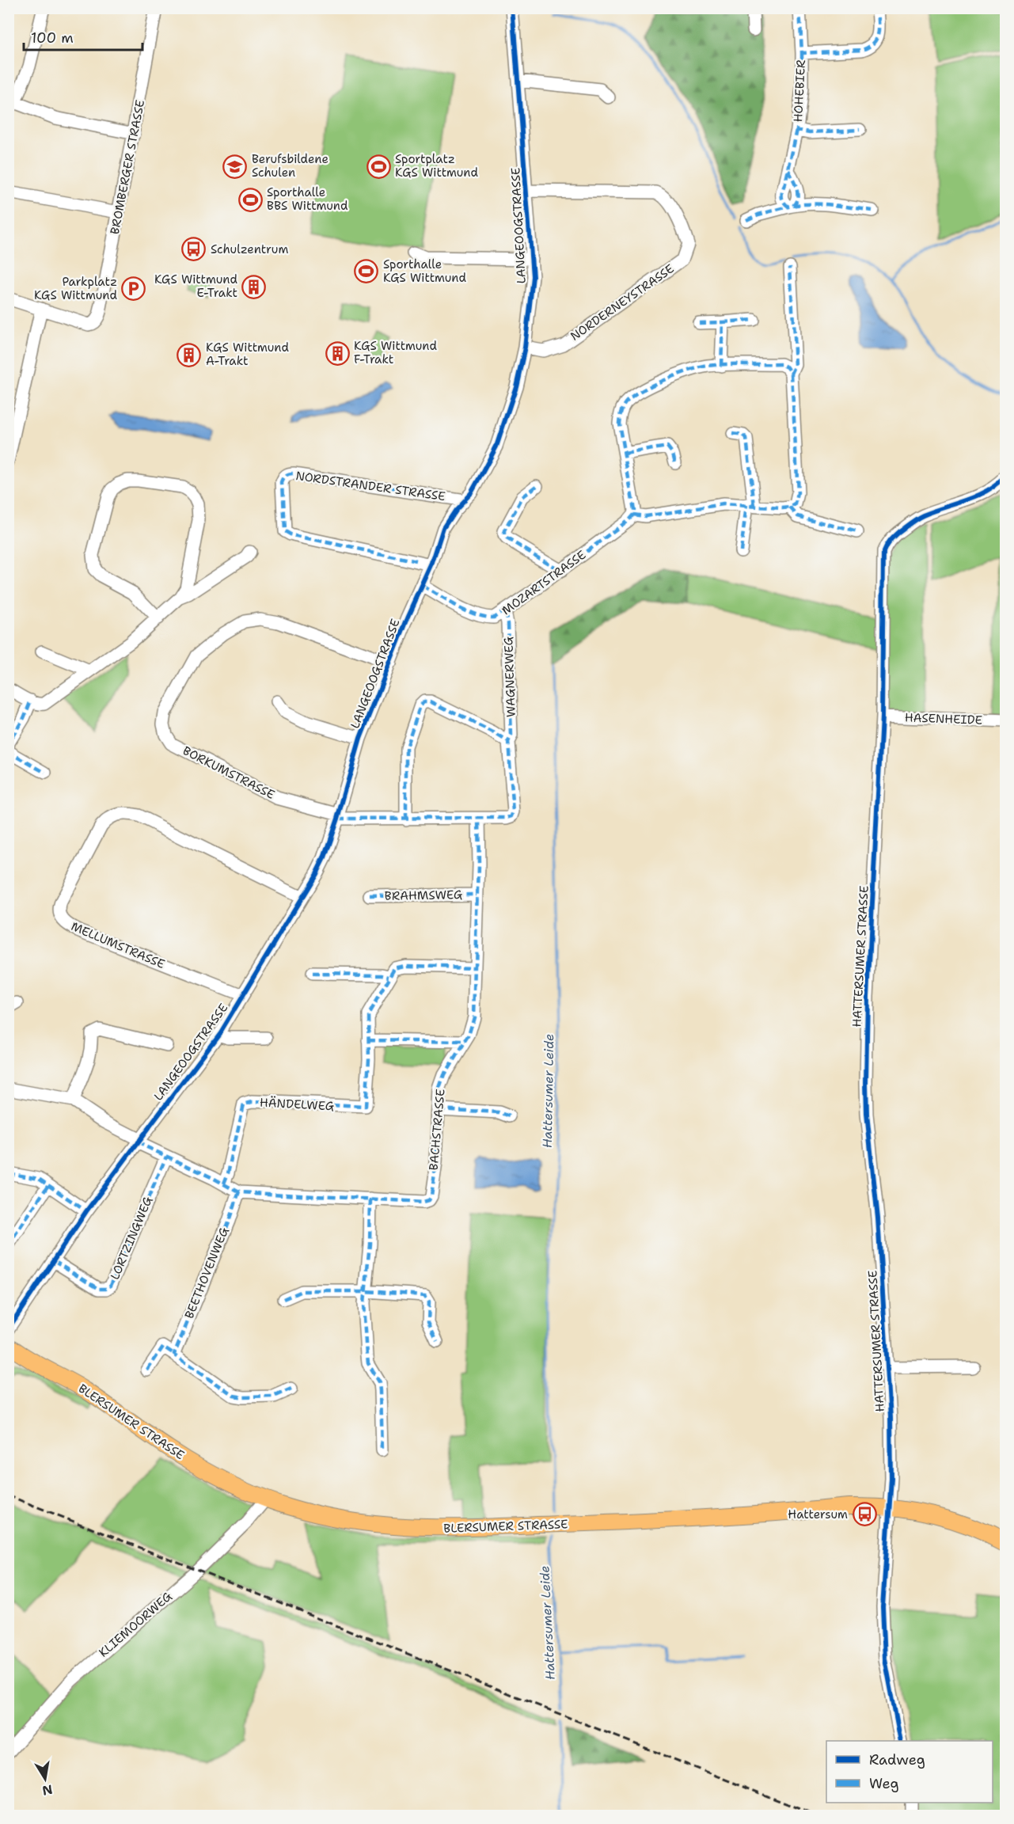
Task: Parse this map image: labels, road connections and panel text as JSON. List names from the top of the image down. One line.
{"streets":{"main road":["BLERSUMER STRASSE"],"street":["HOHEBIER","BROMBERGER STRASSE","LANGEOOGSTRASSE","NORDERNEYSTRASSE","NORDSTRANDER STRASSE","MOZARTSTRASSE","WAGNERWEG","HASENHEIDE","BORKUMSTRASSE","BRAHMSWEG","MELLUMSTRASSE","HATTERSUMER STRASSE","HÄNDELWEG","BACHSTRASSE","LORTZINGWEG","BEETHOVENWEG","KLIEMOORWEG"]},"crossings":[["LANGEOOGSTRASSE","NORDERNEYSTRASSE"],["LANGEOOGSTRASSE","NORDSTRANDER STRASSE"],["LANGEOOGSTRASSE","MOZARTSTRASSE"],["LANGEOOGSTRASSE","BORKUMSTRASSE"],["LANGEOOGSTRASSE","MELLUMSTRASSE"],["LANGEOOGSTRASSE","BACHSTRASSE"],["LANGEOOGSTRASSE","LORTZINGWEG"],["MOZARTSTRASSE","WAGNERWEG"],["WAGNERWEG","BACHSTRASSE"],["HASENHEIDE","HATTERSUMER STRASSE"],["BRAHMSWEG","BACHSTRASSE"],["HATTERSUMER STRASSE","BLERSUMER STRASSE"],["HÄNDELWEG","BACHSTRASSE"],["BACHSTRASSE","LORTZINGWEG"],["BACHSTRASSE","BEETHOVENWEG"],["BLERSUMER STRASSE","KLIEMOORWEG"]],"water":["Hattersumer Leide"],"places":{"school or university":["Berufsbildene Schulen"],"sports":["Sportplatz KGS Wittmund","Sporthalle BBS Wittmund","Sporthalle KGS Wittmund"],"bus stop":["Schulzentrum","Hattersum"],"building":["KGS Wittmund E-Trakt","KGS Wittmund F-Trakt","KGS Wittmund A-Trakt"],"parking":["Parkplatz KGS Wittmund"]},"legend":["Radweg","Weg"],"scale_bar":"100 m","north":"bottom"}
